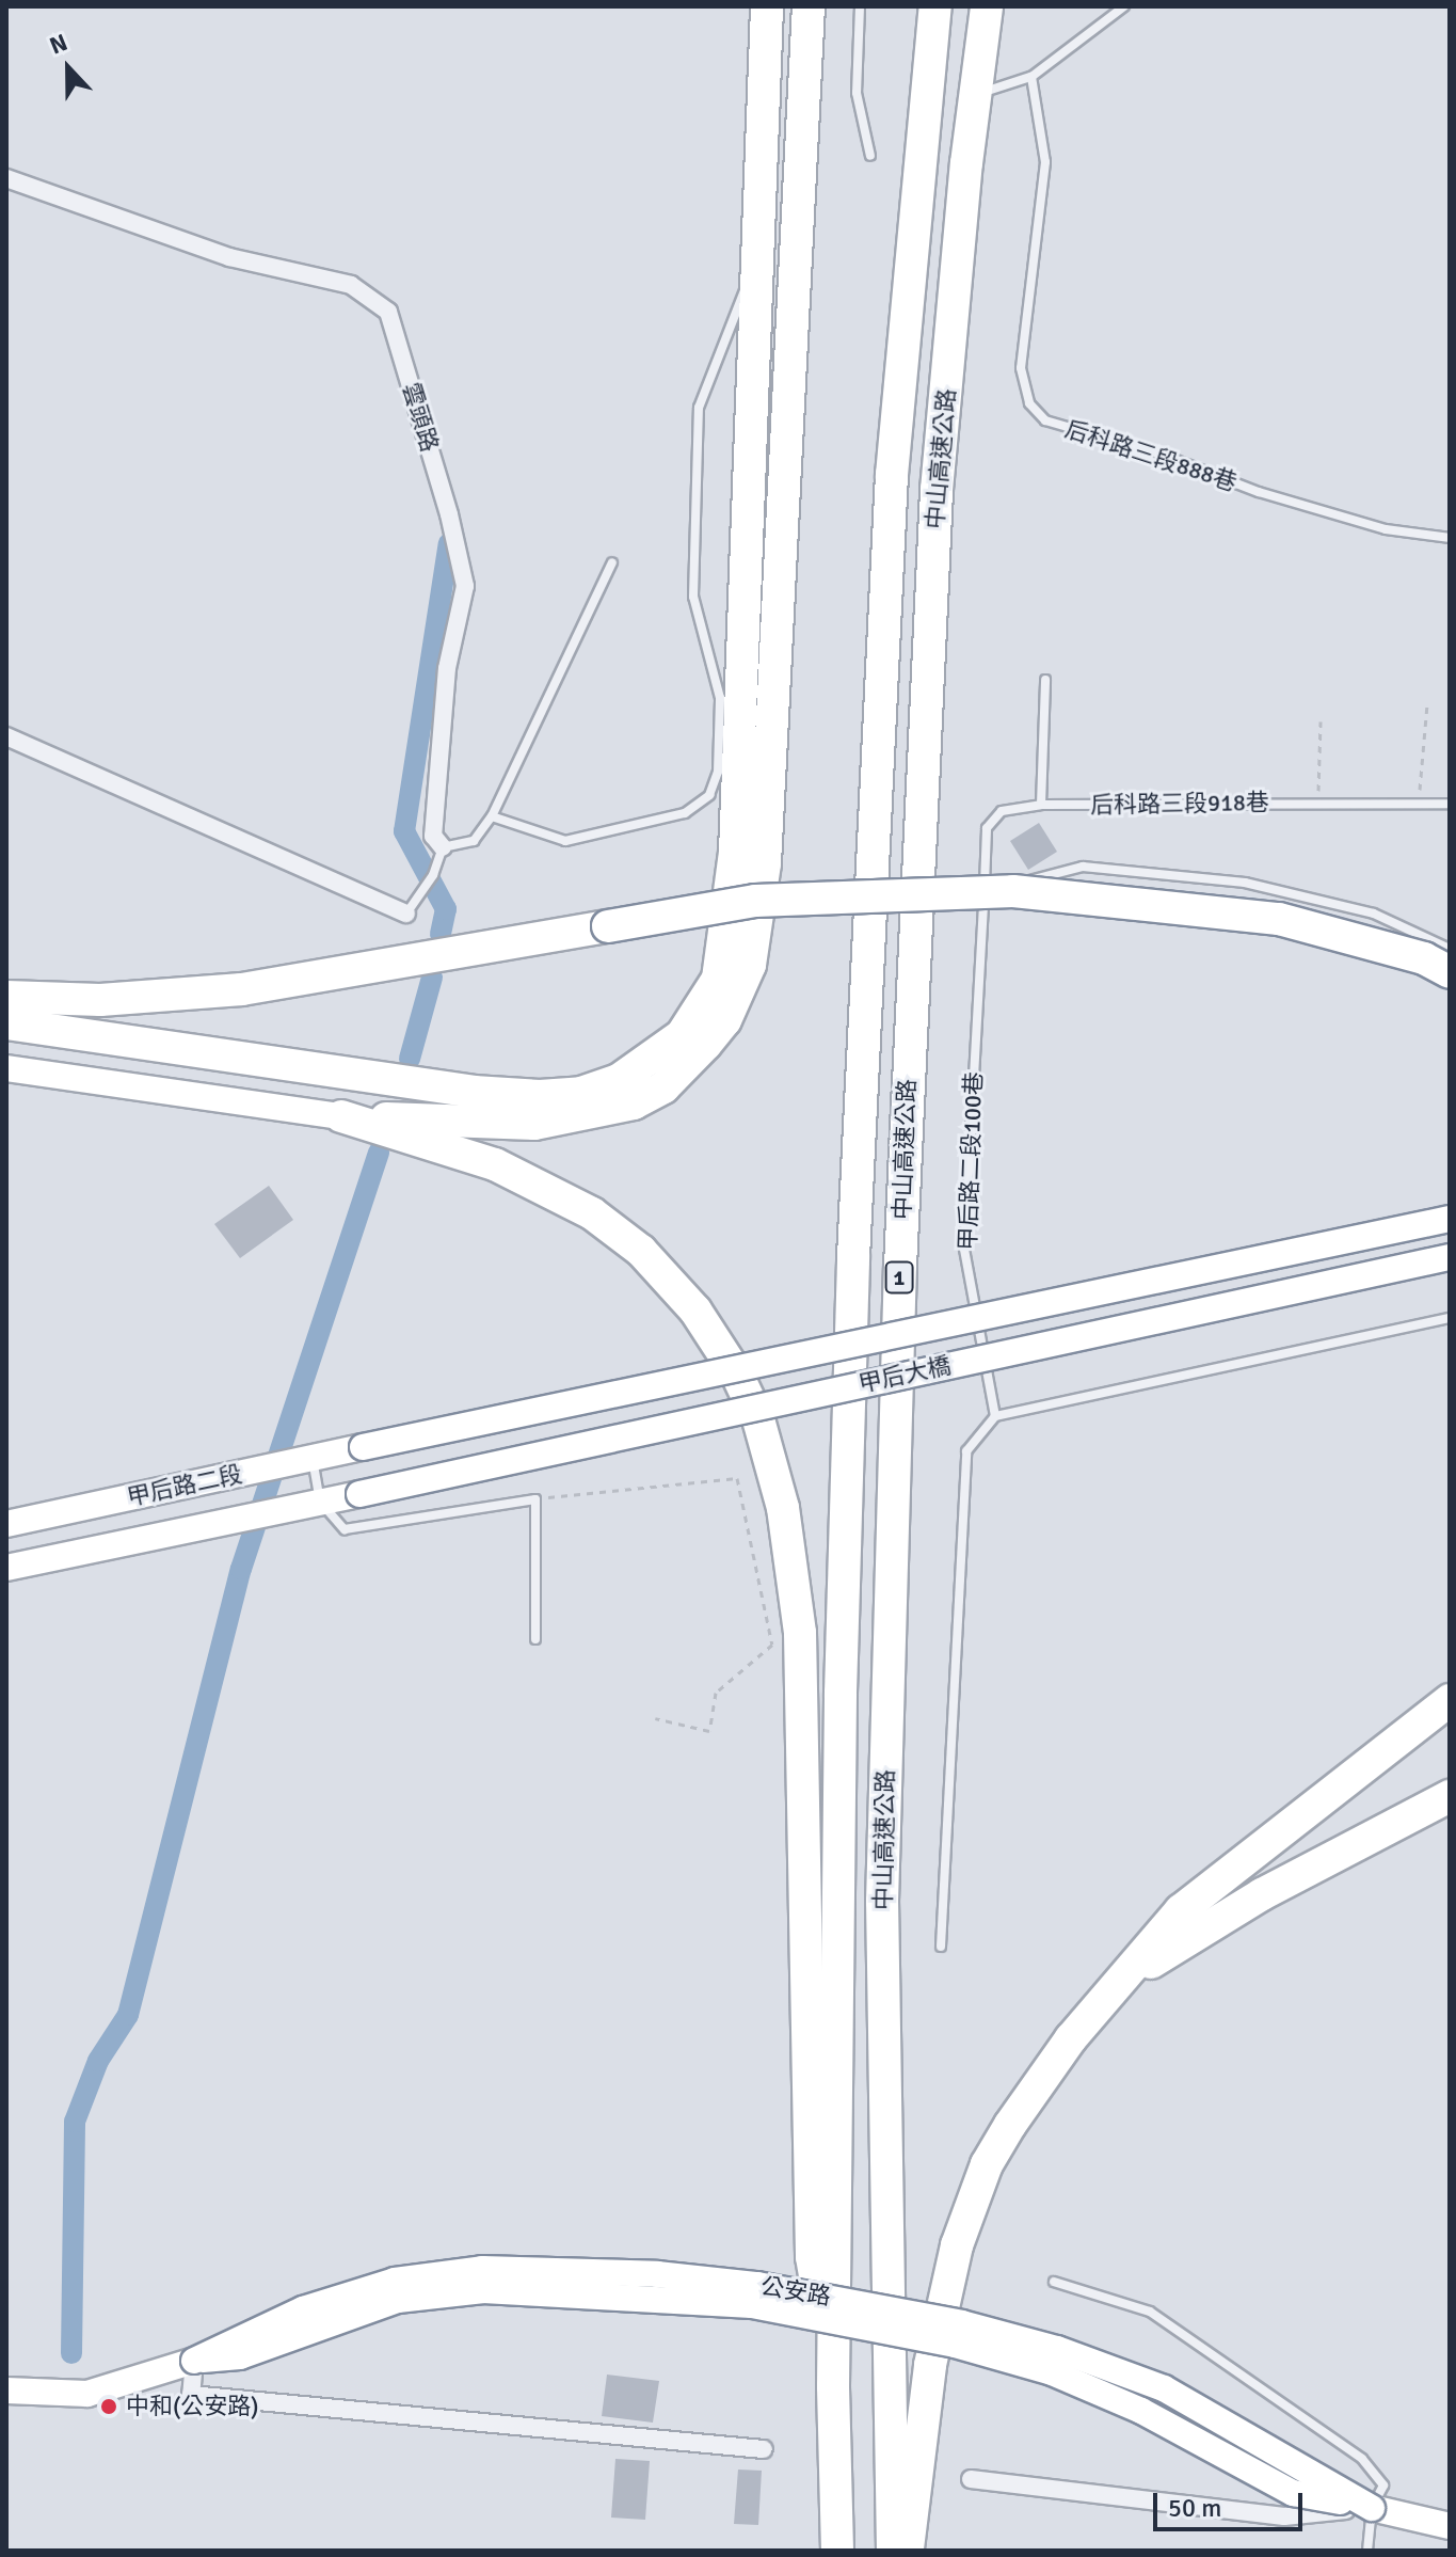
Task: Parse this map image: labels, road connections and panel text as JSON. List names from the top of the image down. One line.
{"streets":{"highway":["中山高速公路","1"],"main road":["甲后大橋","甲后路二段","公安路"],"street":["雲頭路"],"lane":["后科路三段888巷","后科路三段918巷","甲后路二段100巷"]},"crossings":[["后科路三段918巷","甲后路二段100巷"],["甲后大橋","甲后路二段"]],"places":["中和(公安路)"],"scale_bar":"50 m","north":"top"}
